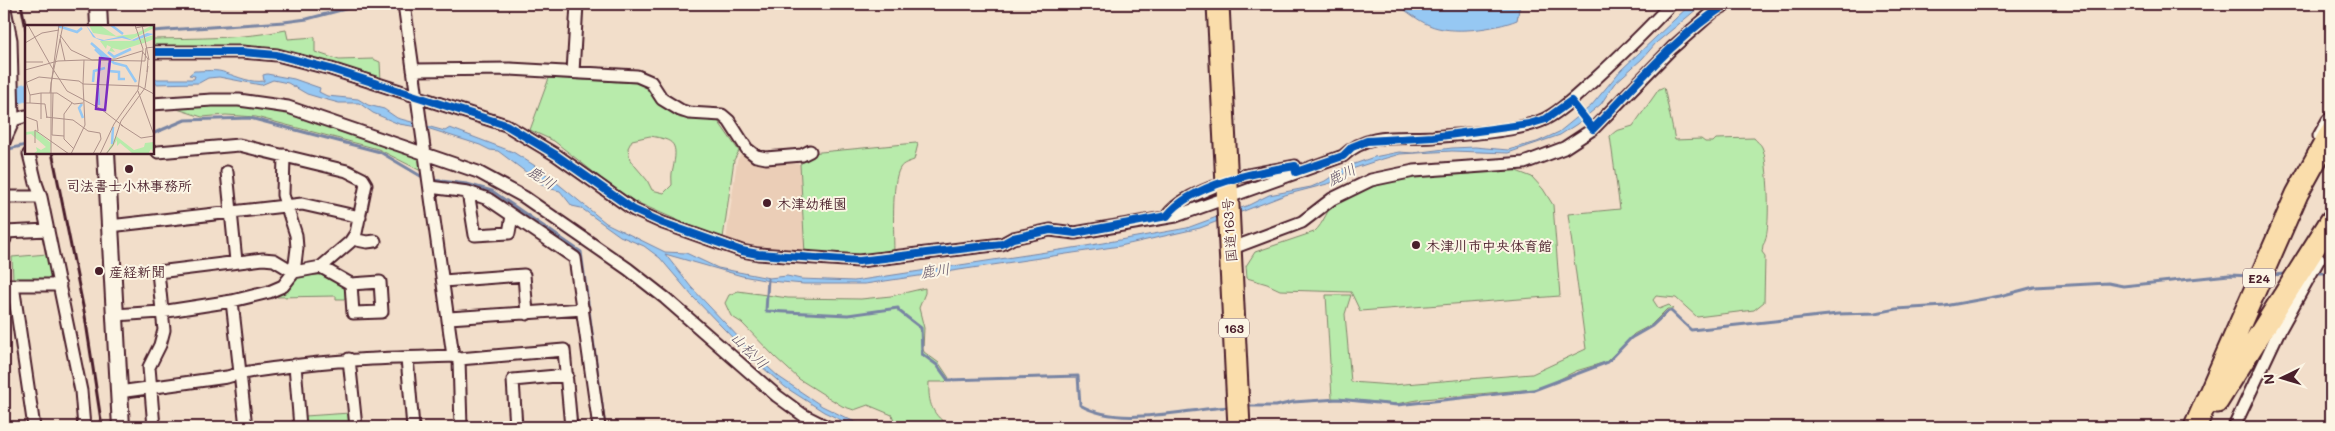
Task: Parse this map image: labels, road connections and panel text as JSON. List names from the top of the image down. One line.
{"streets":{"highway":["国道163号","E24","163"]},"water":["鹿川","山松川"],"places":["司法書士小林事務所","木津幼稚園","木津川市中央体育館","産経新聞"],"north":"left"}
